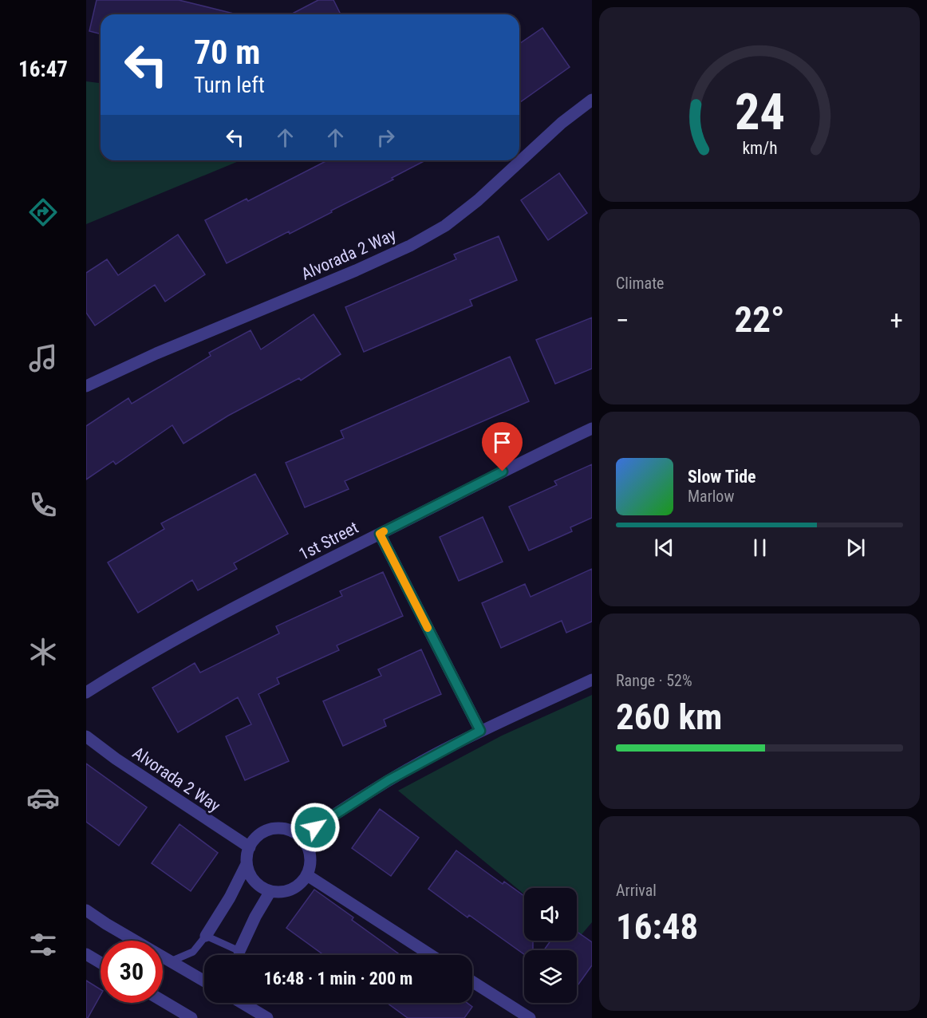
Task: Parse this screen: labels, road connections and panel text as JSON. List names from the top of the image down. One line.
{"streets":{"street":["Alvorada 2 Way","1st Street"]},"page":{"tabs":"16:47","turn":["70 m","Turn left"],"tile":["Climate",["Range · 52%","260 km"],["Arrival","16:48"]],"heat":["−","22°","+"],"song":["Slow Tide","Marlow"],"limit":"30","trip":"16:48 · 1 min · 200 m","gauge":["24","km/h"]}}
